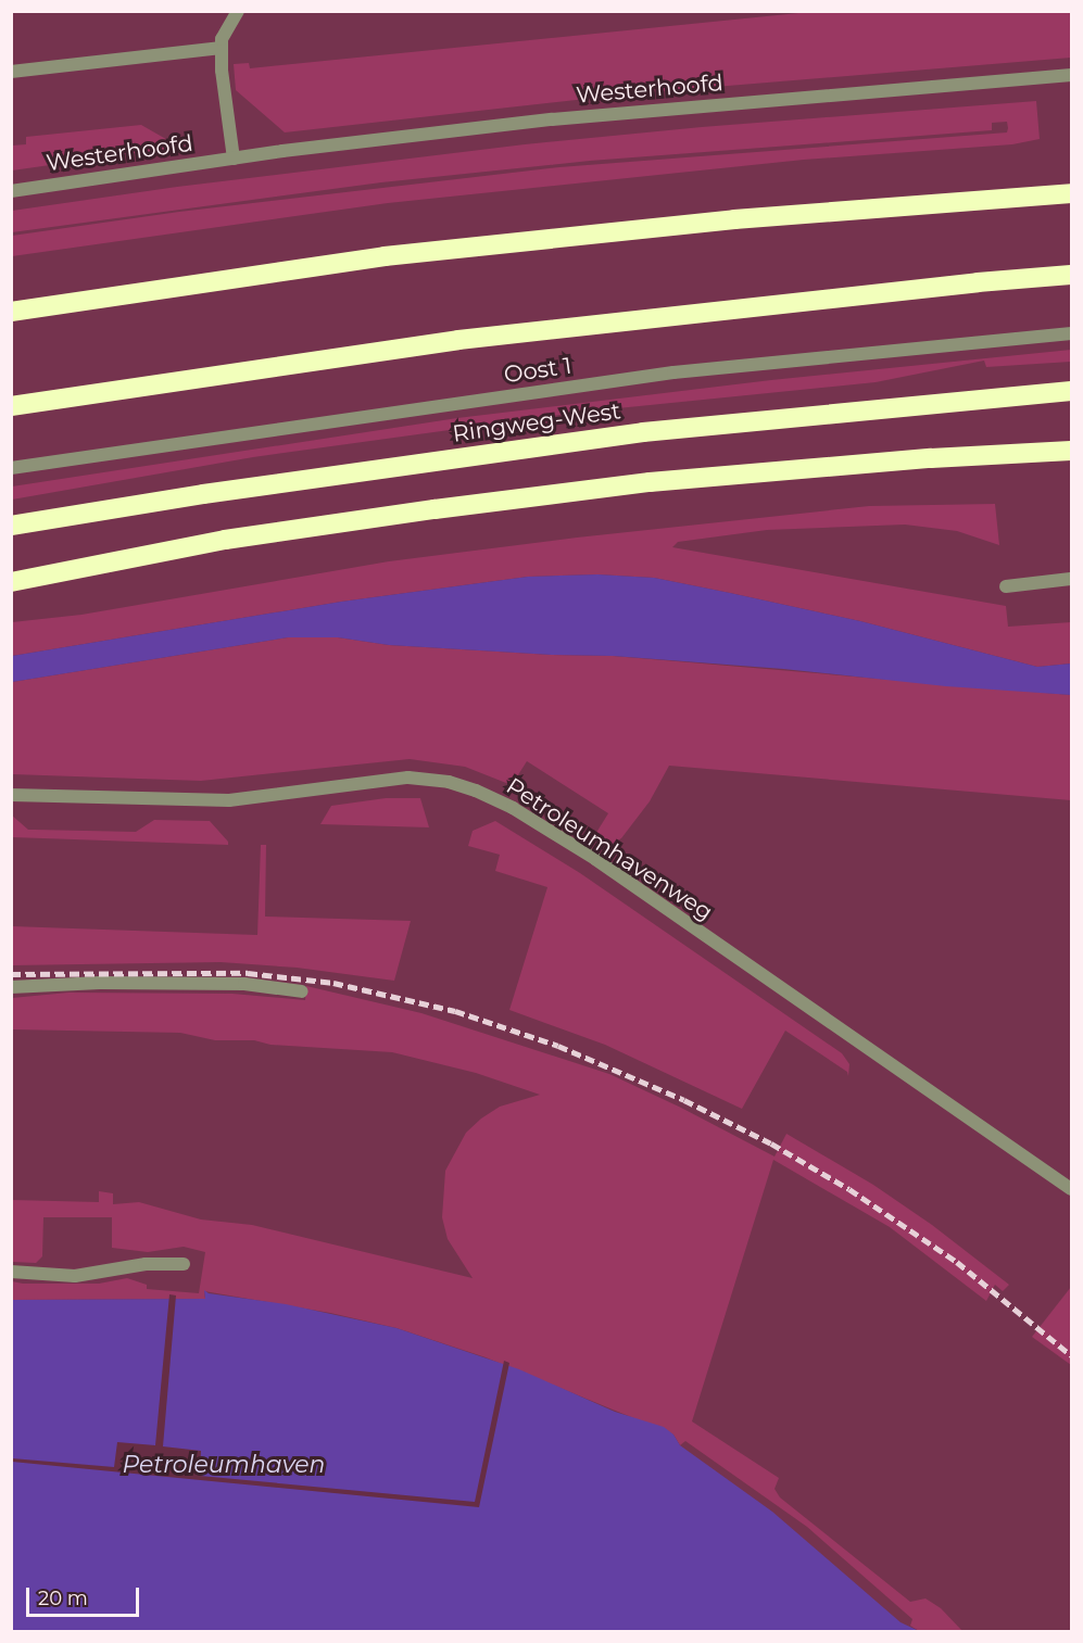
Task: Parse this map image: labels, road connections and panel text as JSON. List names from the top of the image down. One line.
{"streets":{"highway":["Ringweg-West"],"street":["Westerhoofd","Oost 1","Petroleumhavenweg"]},"water":["Petroleumhaven"],"scale_bar":"20 m"}
